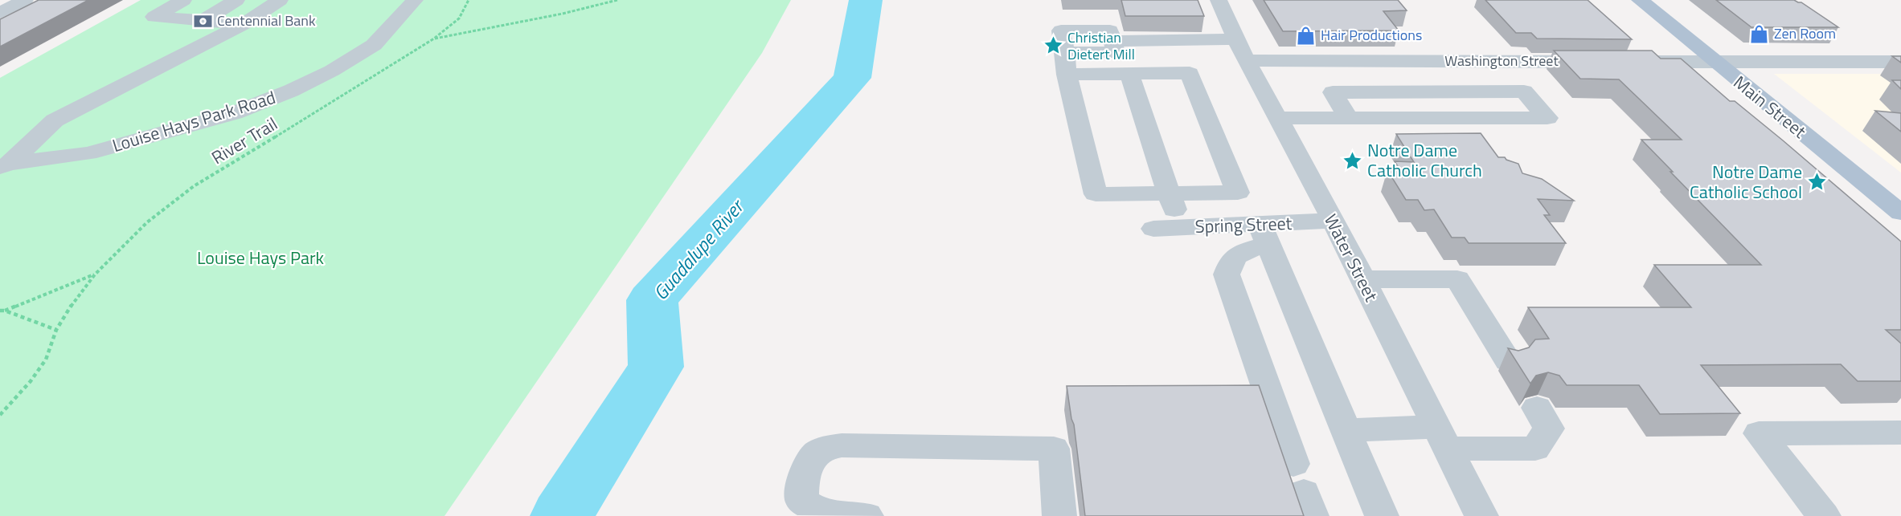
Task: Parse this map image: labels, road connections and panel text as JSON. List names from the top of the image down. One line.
{"streets":{"main road":["Main Street"],"street":["Washington Street","Louise Hays Park Road","Spring Street","Water Street"],"path":["River Trail"]},"crossings":[["Washington Street","Main Street"],["Washington Street","Water Street"],["Spring Street","Water Street"]],"water":["Guadalupe River"],"parks":["Louise Hays Park"],"places":{"bank":["Centennial Bank"],"shop":["Zen Room","Hair Productions"],"place":["Christian Dietert Mill","Notre Dame Catholic Church","Notre Dame Catholic School"]}}
